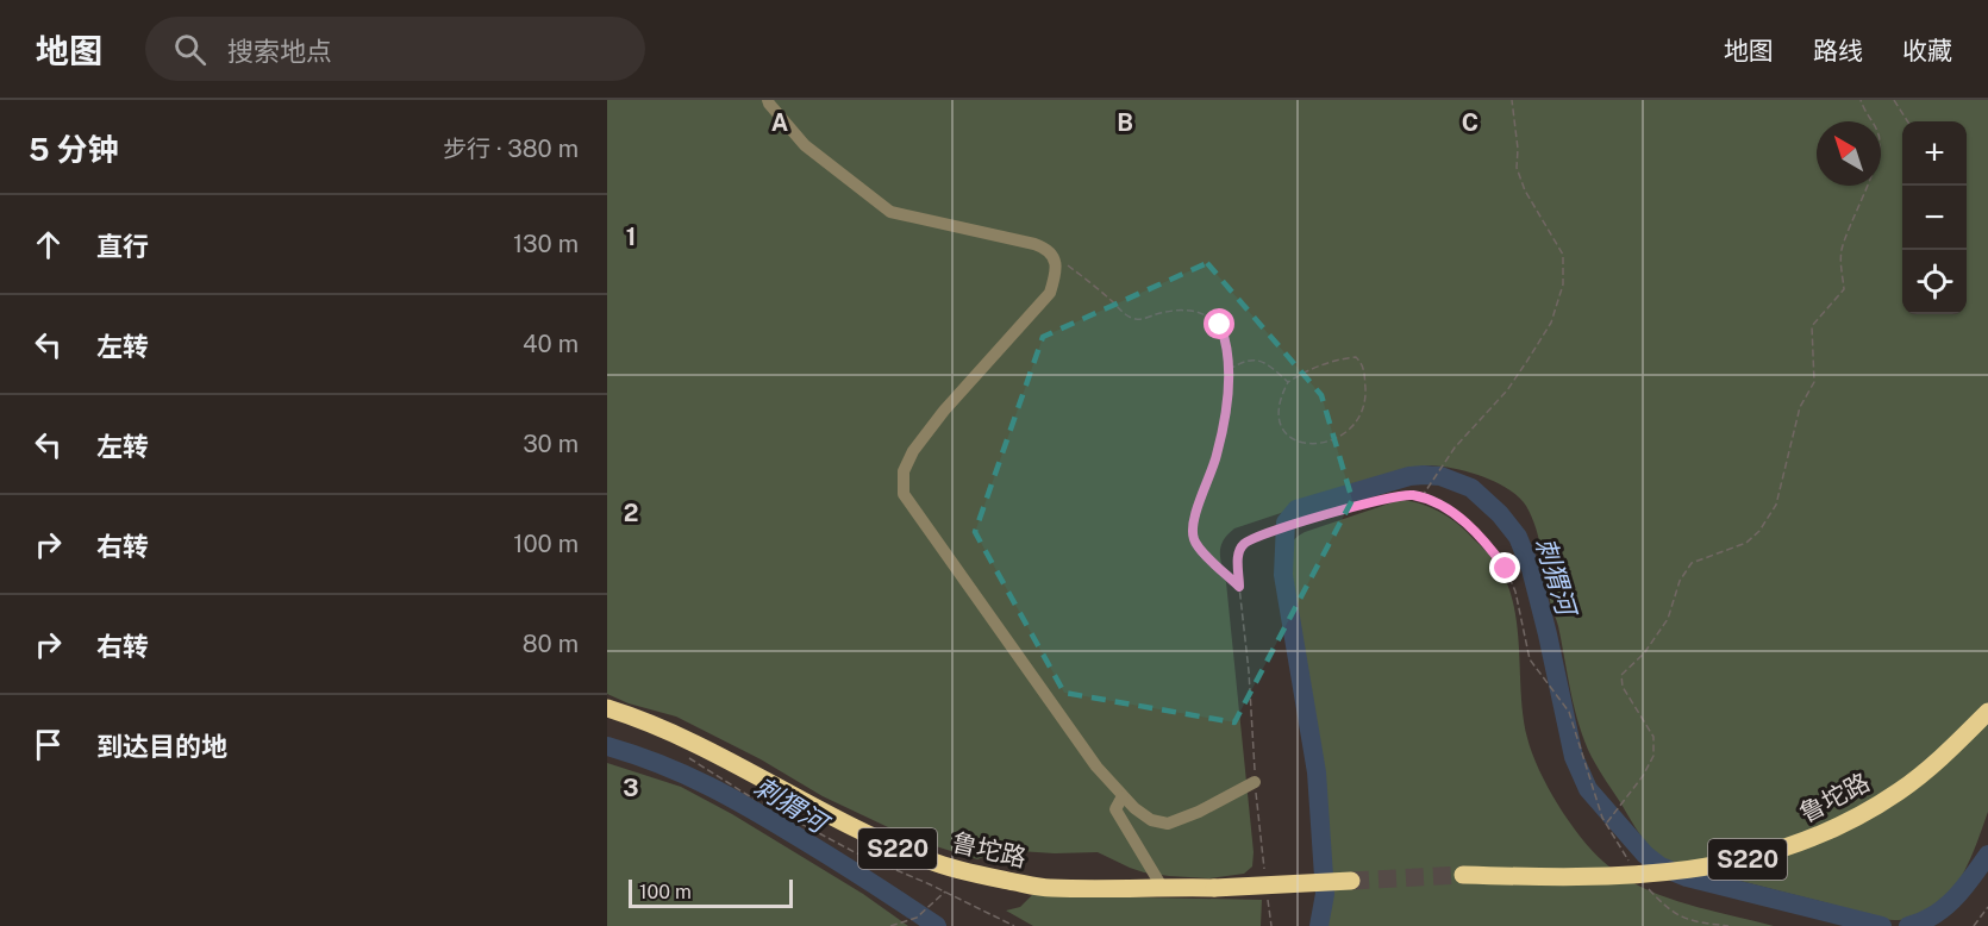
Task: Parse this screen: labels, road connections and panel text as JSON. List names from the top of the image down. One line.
{"streets":{"main road":["鲁坨路","S220"]},"water":["刺猬河"],"scale_bar":"100 m","north":"top left","page":{"header":"地图","search":"搜索地点","nav":["地图","路线","收藏"],"heading":["5 分钟","步行 · 380 m"],"map_buttons":["+","−"],"list":[["直行","130 m"],["左转","40 m"],["左转","30 m"],["右转","100 m"],["右转","80 m"],"到达目的地"],"scale":"100 m"},"grid":{"columns":["A","B","C"],"rows":["1","2","3"]}}
